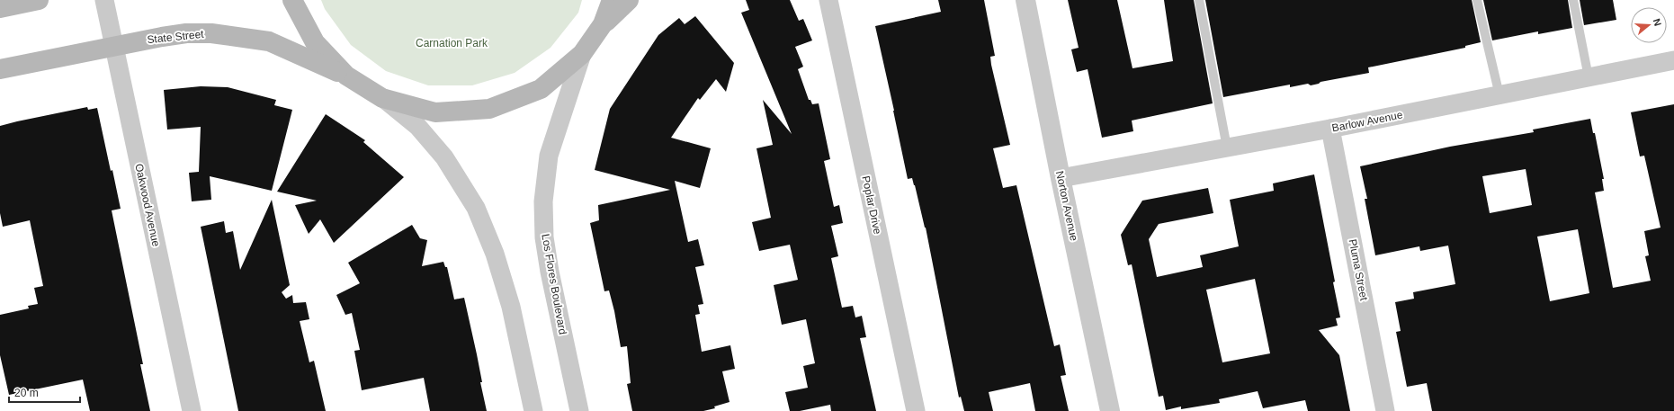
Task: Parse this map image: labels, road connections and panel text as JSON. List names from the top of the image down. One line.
{"streets":{"main road":["State Street"],"street":["Barlow Avenue","Oakwood Avenue","Poplar Drive","Norton Avenue","Pluma Street","Los Flores Boulevard"]},"crossings":[["State Street","Oakwood Avenue"],["Barlow Avenue","Norton Avenue"],["Barlow Avenue","Pluma Street"]],"parks":["Carnation Park"],"scale_bar":"20 m","north":"right"}
